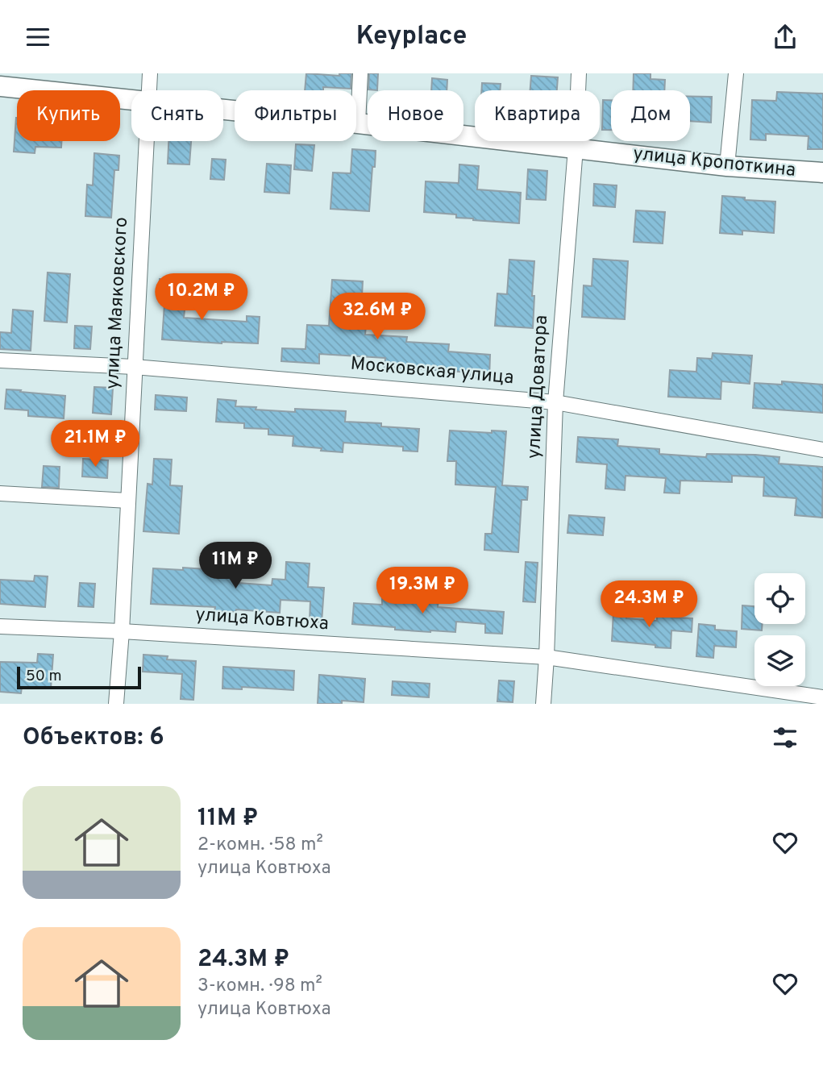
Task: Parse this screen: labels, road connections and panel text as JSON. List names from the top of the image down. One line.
{"streets":{"main road":["улица Кропоткина"],"street":["улица Маяковского","Московская улица","улица Доватора","улица Ковтюха"]},"crossings":[["улица Кропоткина","улица Доватора"],["улица Маяковского","Московская улица"],["улица Маяковского","улица Ковтюха"],["Московская улица","улица Доватора"],["улица Доватора","улица Ковтюха"]],"scale_bar":"50 m","page":{"header":"Keyplace","chip":["Купить","Снять","Фильтры","Новое","Квартира","Дом"],"price":["10.2M ₽","32.6M ₽","21.1M ₽","11M ₽","19.3M ₽","24.3M ₽"],"scale":"50 m","heading":"Объектов: 6","list":[{"name":"11M ₽","note":"2-комн. · 58 m² · улица Ковтюха"},{"name":"24.3M ₽","note":"3-комн. · 98 m² · улица Ковтюха"}]}}
